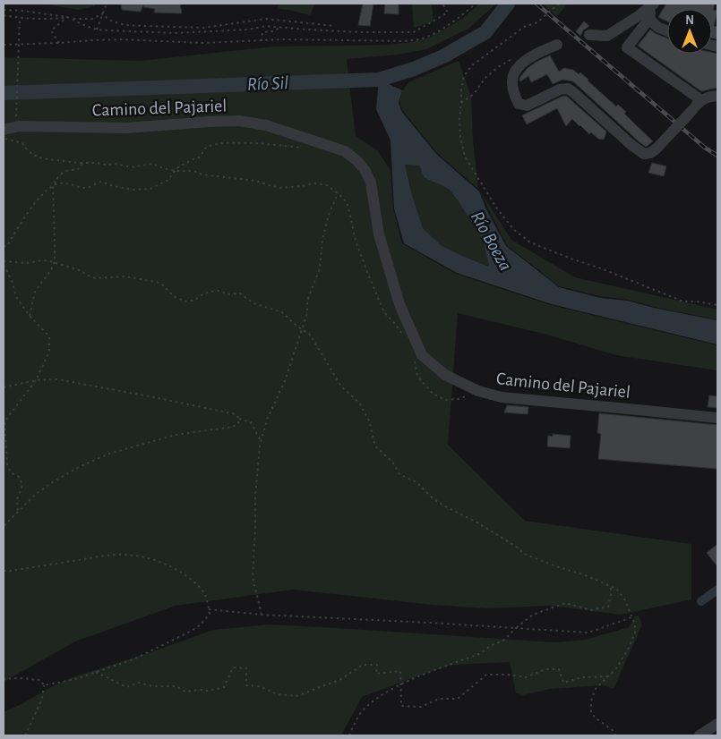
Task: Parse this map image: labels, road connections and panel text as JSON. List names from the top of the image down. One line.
{"streets":{"street":["Camino del Pajariel"]},"water":["Río Sil","Río Boeza"],"north":"top"}
